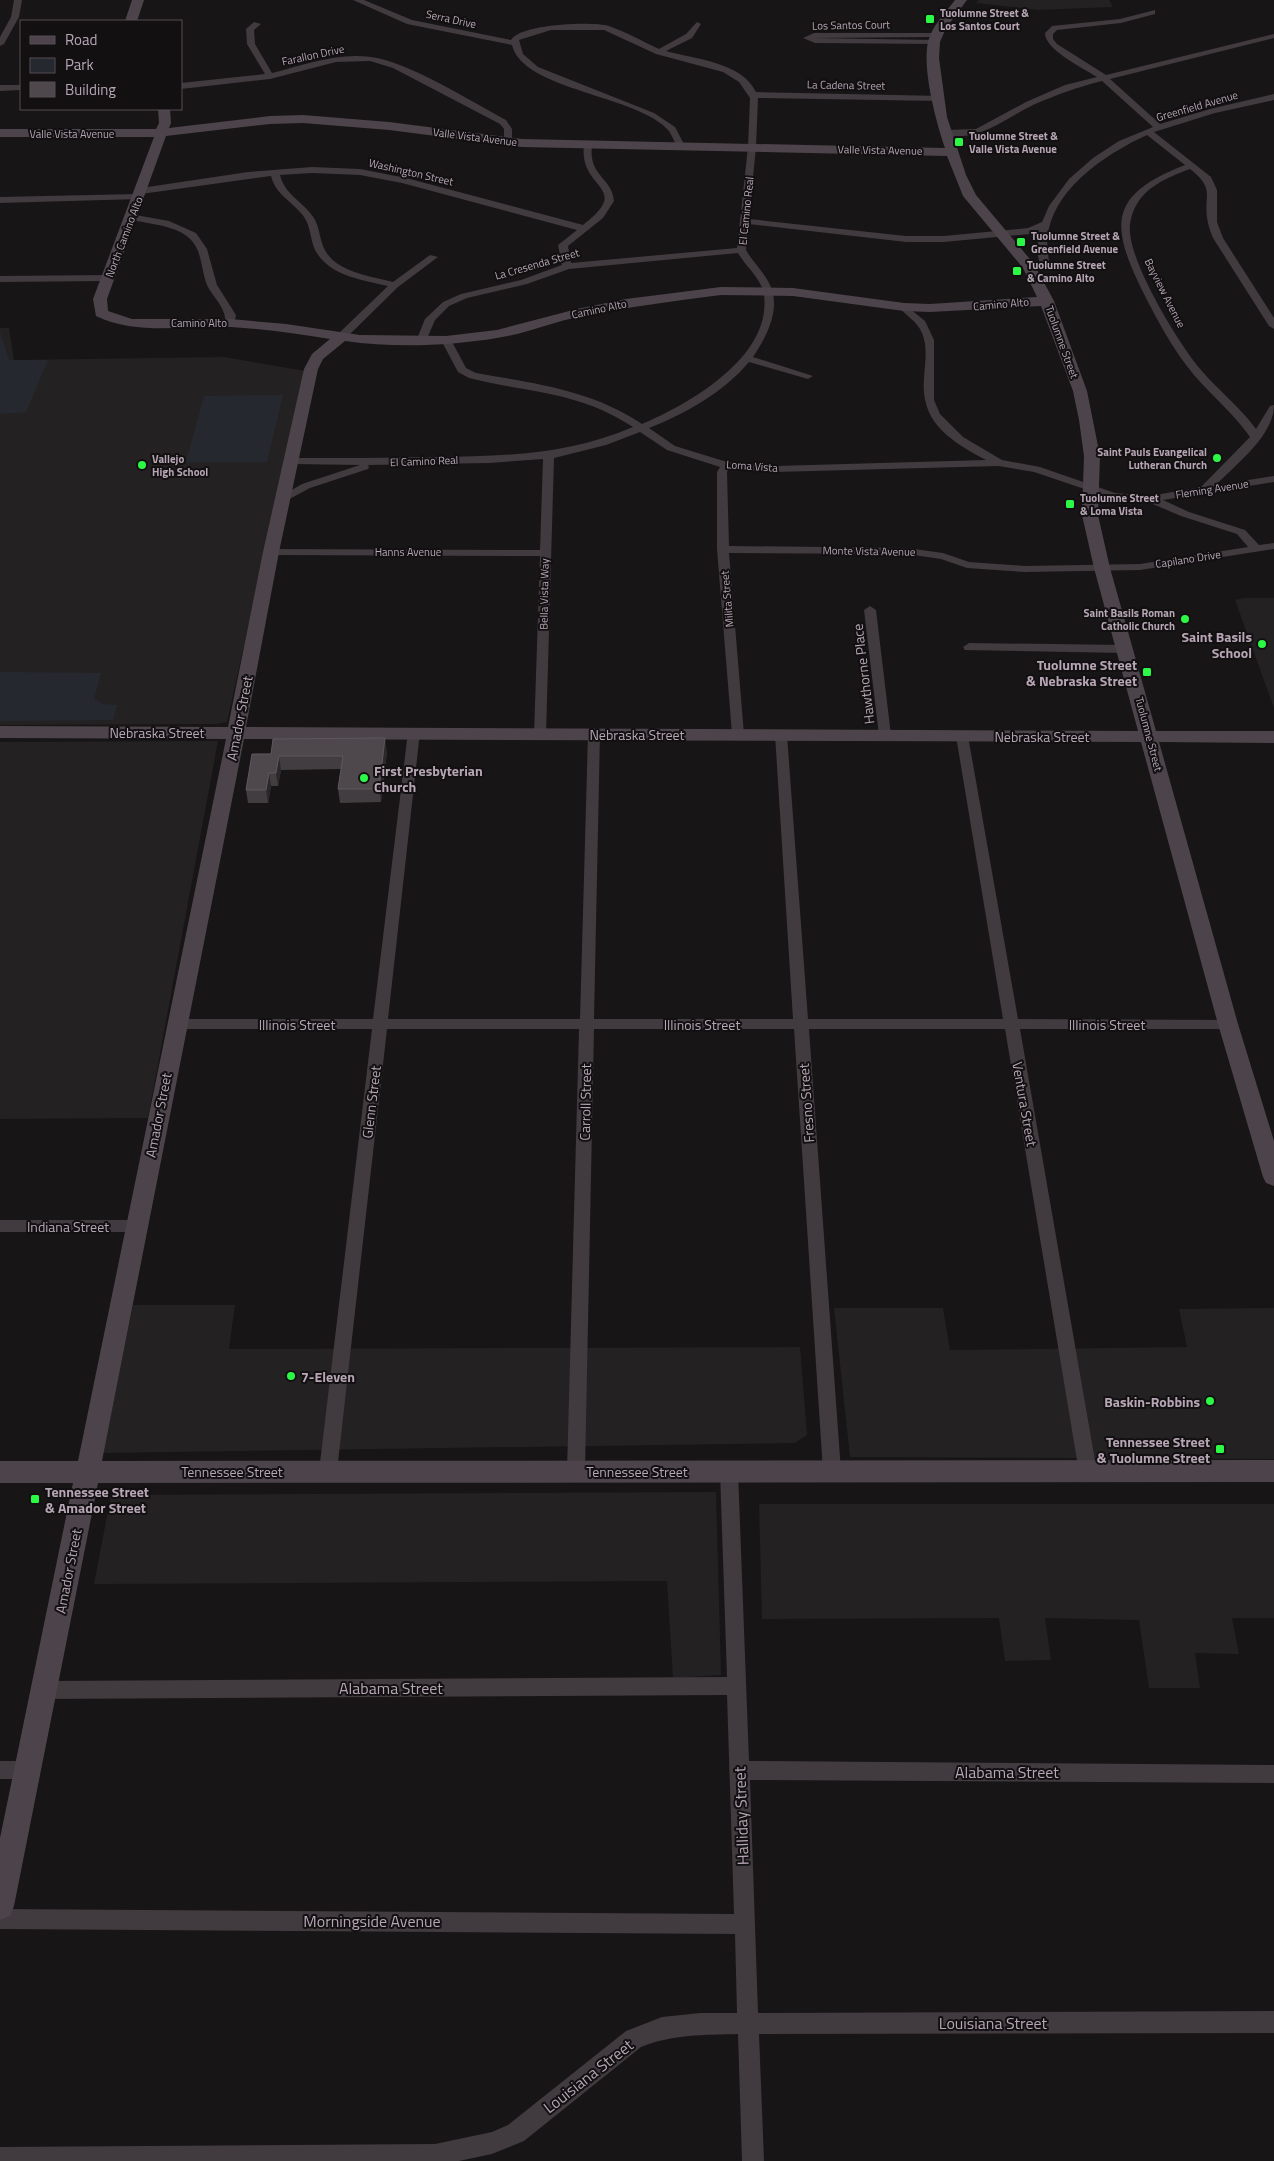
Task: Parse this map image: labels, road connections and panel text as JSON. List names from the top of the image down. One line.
{"streets":{"street":["Serra Drive","Los Santos Court","Farallon Drive","La Cadena Street","Greenfield Avenue","Valle Vista Avenue","Washington Street","El Camino Real","North Camino Alto","La Cresenda Street","Bayview Avenue","Camino Alto","Tuolumne Street","Loma Vista","Fleming Avenue","Monte Vista Avenue","Hanns Avenue","Capilano Drive","Bella Vista Way","Milita Street","Hawthorne Place","Amador Street","Nebraska Street","Illinois Street","Glenn Street","Carroll Street","Fresno Street","Ventura Street","Indiana Street","Tennessee Street","Alabama Street","Halliday Street","Morningside Avenue","Louisiana Street"]},"crossings":[["Los Santos Court","Tuolumne Street"],["Farallon Drive","Valle Vista Avenue"],["La Cadena Street","El Camino Real"],["La Cadena Street","Tuolumne Street"],["Valle Vista Avenue","El Camino Real"],["Valle Vista Avenue","North Camino Alto"],["Valle Vista Avenue","Tuolumne Street"],["Washington Street","North Camino Alto"],["El Camino Real","La Cresenda Street"],["El Camino Real","Camino Alto"],["El Camino Real","Loma Vista"],["El Camino Real","Bella Vista Way"],["El Camino Real","Amador Street"],["North Camino Alto","Camino Alto"],["La Cresenda Street","Camino Alto"],["Camino Alto","Tuolumne Street"],["Camino Alto","Loma Vista"],["Camino Alto","Amador Street"],["Tuolumne Street","Loma Vista"],["Tuolumne Street","Fleming Avenue"],["Tuolumne Street","Monte Vista Avenue"],["Tuolumne Street","Capilano Drive"],["Tuolumne Street","Nebraska Street"],["Tuolumne Street","Illinois Street"],["Loma Vista","Fleming Avenue"],["Loma Vista","Milita Street"],["Monte Vista Avenue","Capilano Drive"],["Monte Vista Avenue","Milita Street"],["Hanns Avenue","Bella Vista Way"],["Hanns Avenue","Amador Street"],["Bella Vista Way","Nebraska Street"],["Milita Street","Nebraska Street"],["Hawthorne Place","Nebraska Street"],["Amador Street","Nebraska Street"],["Amador Street","Illinois Street"],["Amador Street","Indiana Street"],["Amador Street","Tennessee Street"],["Amador Street","Alabama Street"],["Nebraska Street","Glenn Street"],["Nebraska Street","Carroll Street"],["Nebraska Street","Fresno Street"],["Nebraska Street","Ventura Street"],["Illinois Street","Glenn Street"],["Illinois Street","Carroll Street"],["Illinois Street","Fresno Street"],["Illinois Street","Ventura Street"],["Glenn Street","Tennessee Street"],["Carroll Street","Tennessee Street"],["Fresno Street","Tennessee Street"],["Ventura Street","Tennessee Street"],["Tennessee Street","Halliday Street"],["Alabama Street","Halliday Street"],["Halliday Street","Morningside Avenue"],["Halliday Street","Louisiana Street"]],"places":{"transit":["Tuolumne Street & Los Santos Court","Tuolumne Street & Valle Vista Avenue","Tuolumne Street & Greenfield Avenue","Tuolumne Street & Camino Alto","Tuolumne Street & Loma Vista","Tuolumne Street & Nebraska Street","Tennessee Street & Tuolumne Street","Tennessee Street & Amador Street"],"other":["Saint Pauls Evangelical Lutheran Church","Vallejo High School","Saint Basils Roman Catholic Church","Saint Basils School","First Presbyterian Church","7-Eleven","Baskin-Robbins"]},"legend":["Road","Park","Building"]}
